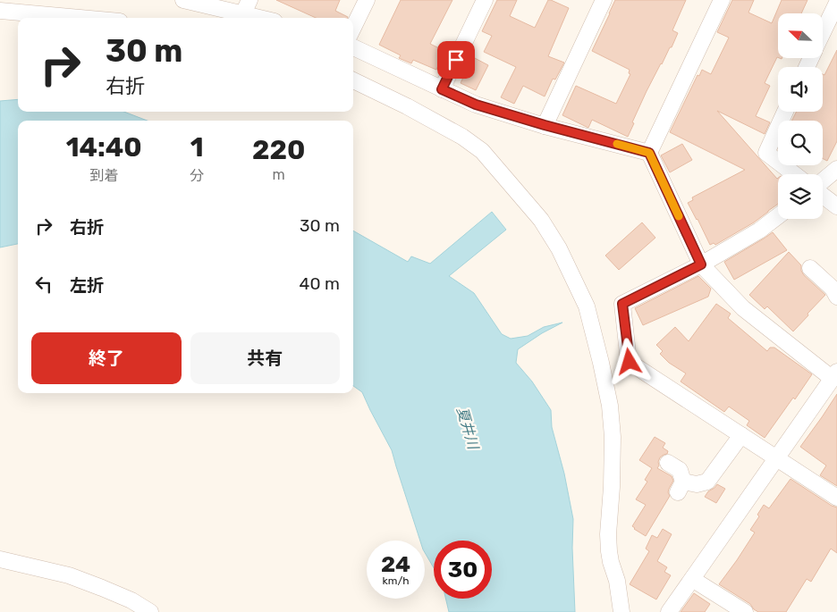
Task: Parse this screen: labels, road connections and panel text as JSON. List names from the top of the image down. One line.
{"water":["夏井川"],"north":"top left","page":{"turn":["30 m","右折"],"eta":["14:40","到着","1","分","220","m"],"list":[{"name":"右折","value":"30 m"},{"name":"左折","value":"40 m"}],"buttons":["終了","共有"],"speed":"24 km/h","limit":"30"}}
